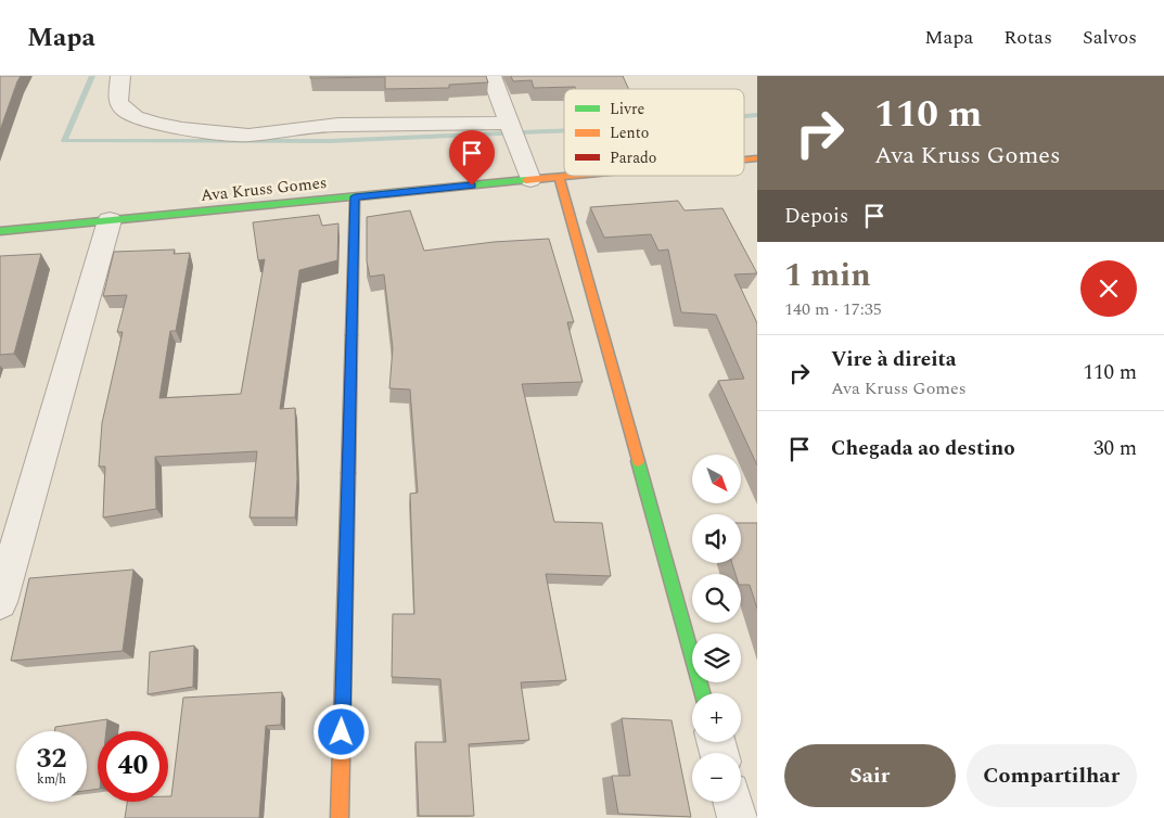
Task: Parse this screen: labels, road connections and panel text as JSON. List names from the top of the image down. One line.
{"streets":{"street":["Ava Kruss Gomes"]},"legend":["Livre","Lento","Parado"],"north":"bottom right","page":{"header":"Mapa","nav":["Mapa","Rotas","Salvos"],"turn":["110 m","Ava Kruss Gomes"],"then":"Depois","heading":["1 min","140 m · 17:35"],"list":[{"name":"Vire à direita","note":"Ava Kruss Gomes","value":"110 m"},{"name":"Chegada ao destino","value":"30 m"}],"map_buttons":["+","−"],"speed":"32 km/h","limit":"40","buttons":["Sair","Compartilhar"]}}
